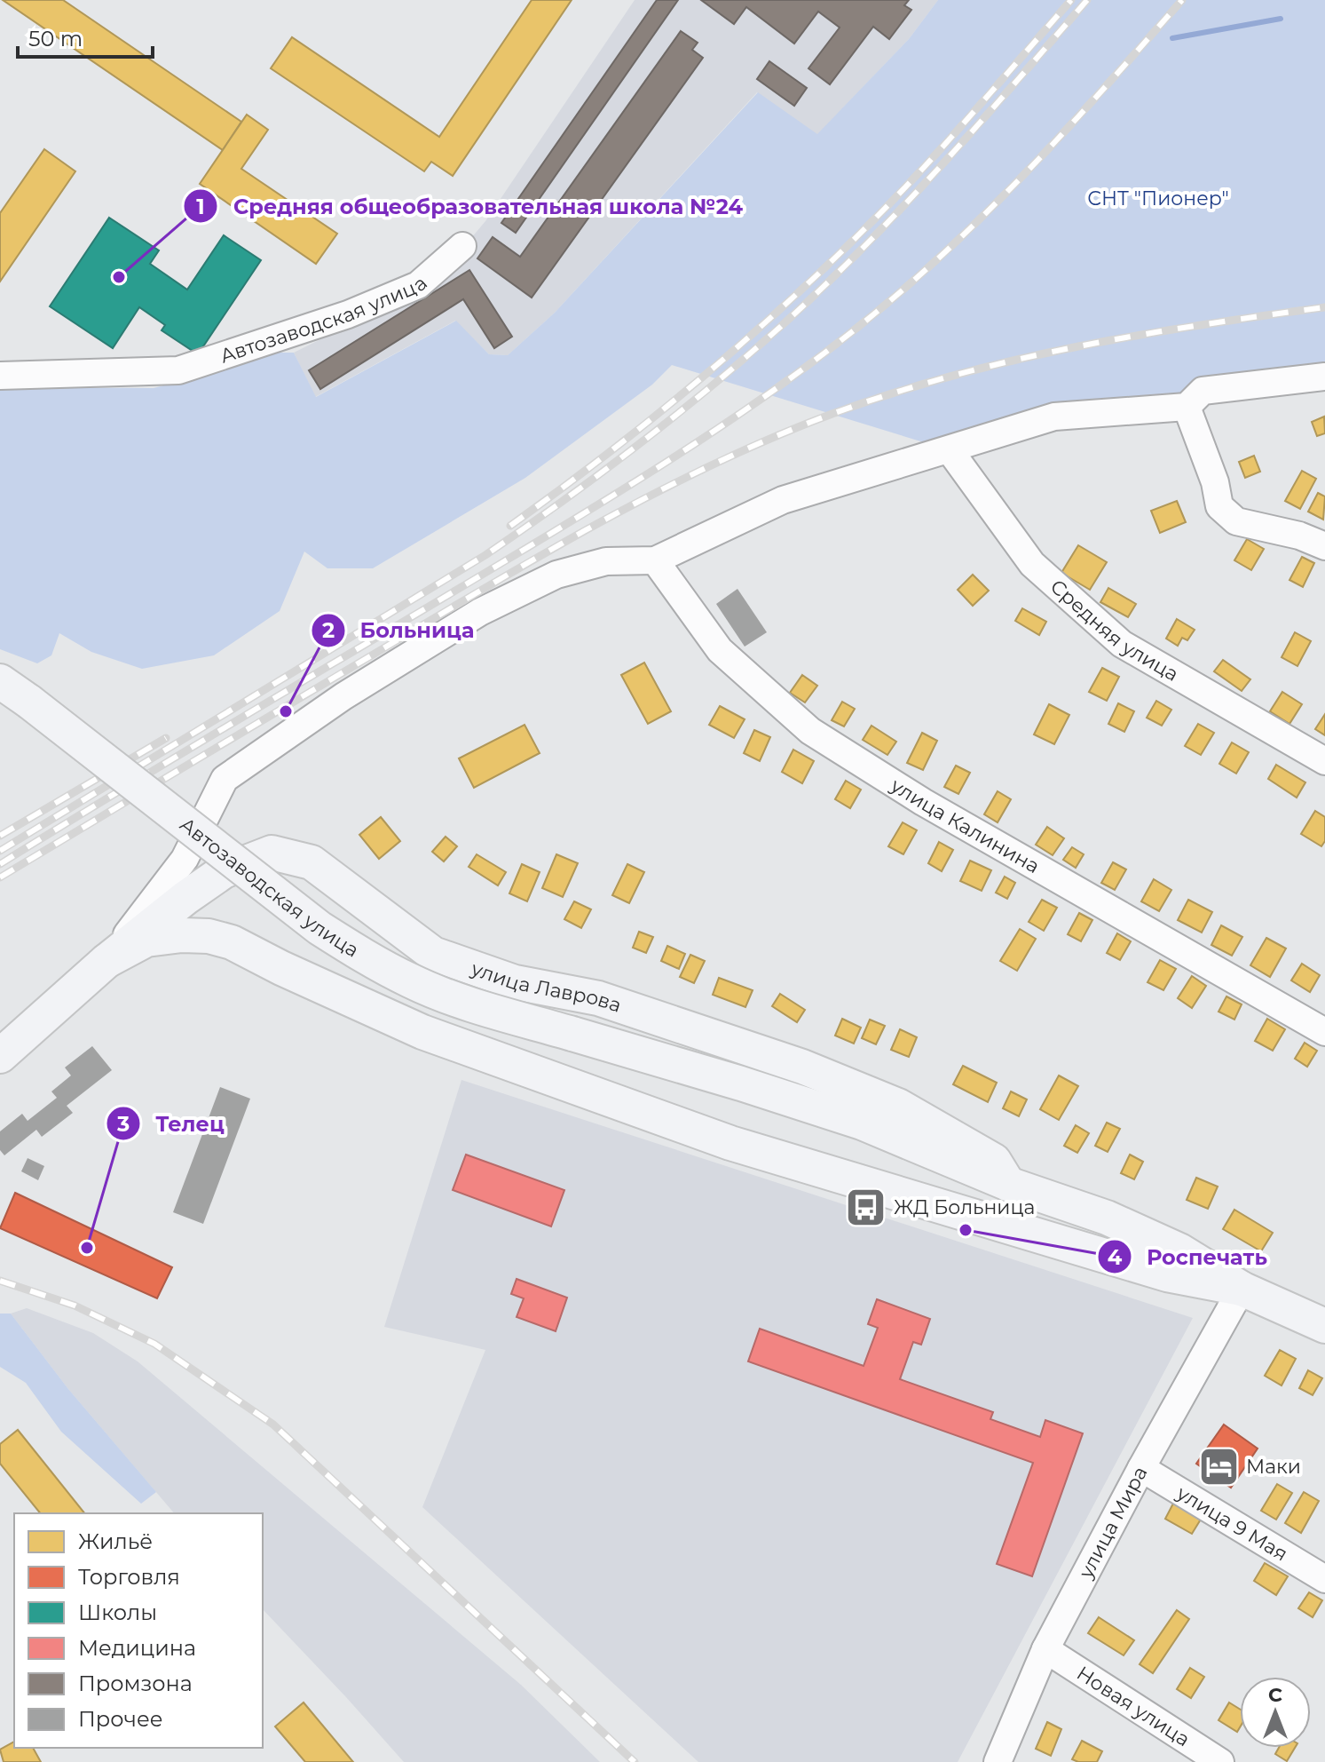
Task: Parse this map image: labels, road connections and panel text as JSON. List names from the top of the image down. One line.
{"streets":{"main road":["Автозаводская улица","улица Лаврова"],"street":["Средняя улица","улица Калинина","улица Мира","улица 9 Мая","Новая улица"]},"crossings":[["Автозаводская улица","улица Лаврова"],["улица Лаврова","улица Мира"],["улица Мира","улица 9 Мая"],["улица Мира","Новая улица"]],"parks":["СНТ \"Пионер\""],"places":{"other":["Средняя общеобразовательная школа №24","Больница","Роспечать","Телец"],"bus stop":["ЖД Больница"],"hotel":["Маки"]},"legend":["Жильё","Торговля","Школы","Медицина","Промзона","Прочее"],"scale_bar":"50 m","north":"top"}
